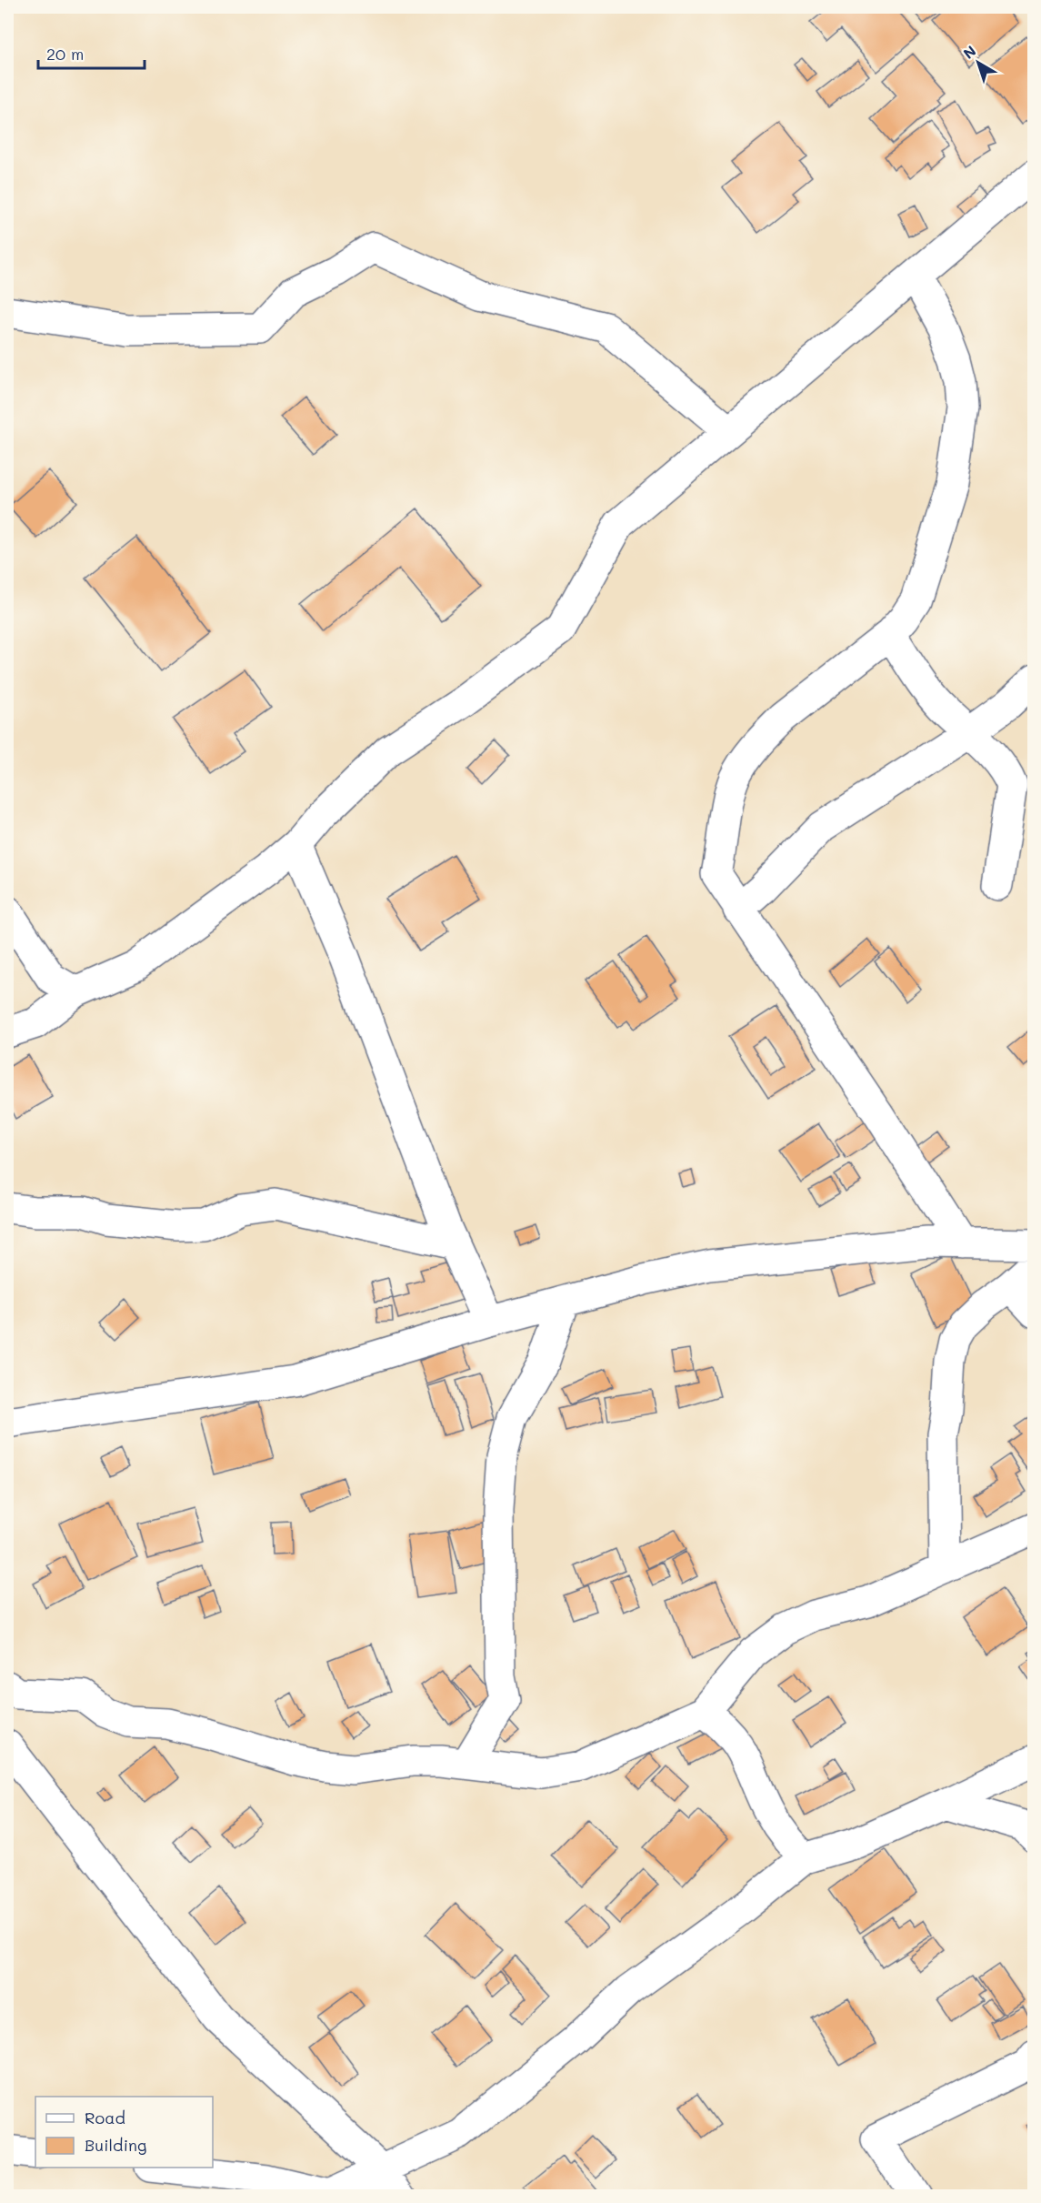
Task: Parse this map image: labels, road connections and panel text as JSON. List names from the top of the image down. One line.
{"legend":["Road","Building"],"scale_bar":"20 m","north":"top left"}
